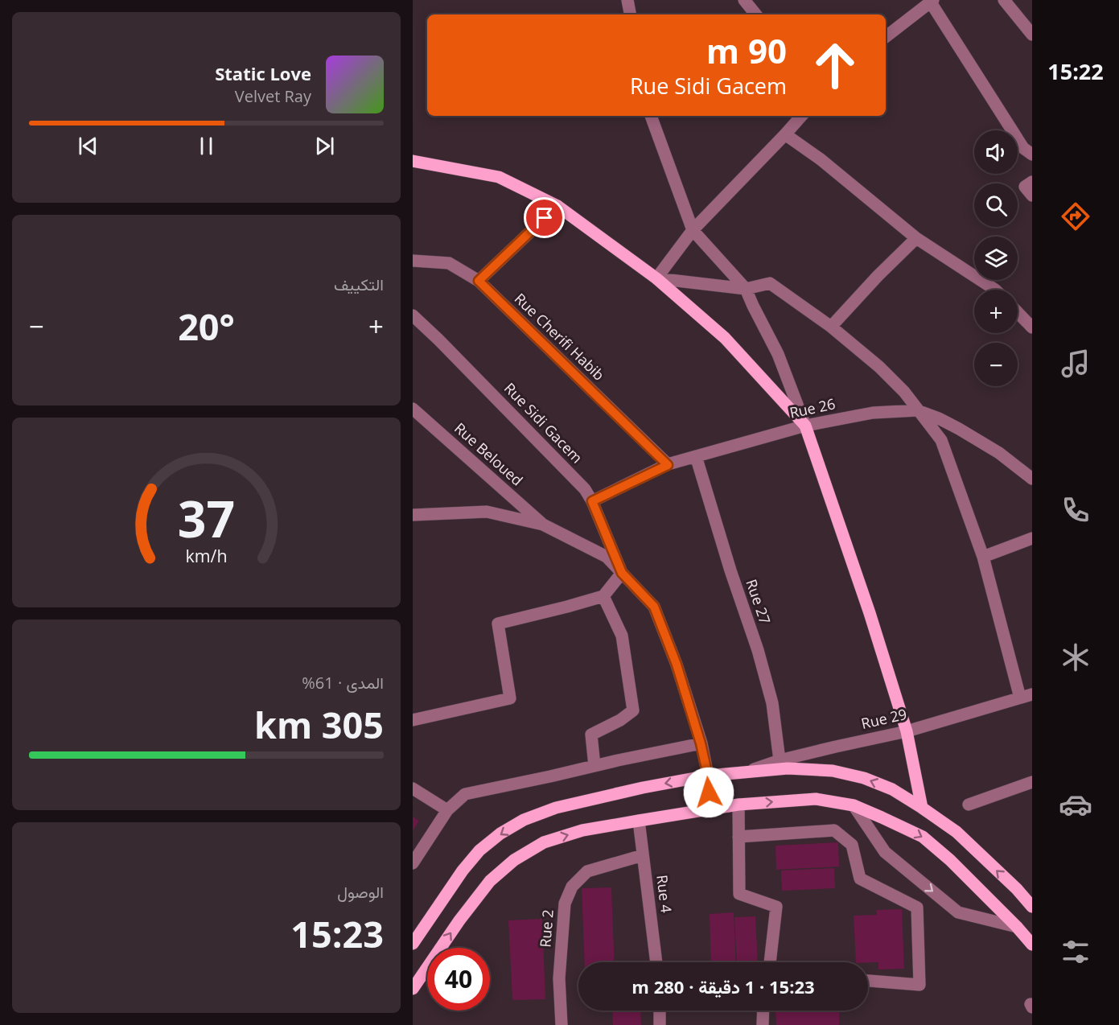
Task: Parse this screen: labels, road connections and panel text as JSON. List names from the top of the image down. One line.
{"streets":{"street":["Rue Cherifi Habib","Rue 26","Rue Sidi Gacem","Rue Beloued","Rue 27","Rue 29","Rue 4","Rue 2"]},"crossings":[["Rue Cherifi Habib","Rue 26"],["Rue 26","Rue Sidi Gacem"],["Rue 26","Rue 27"],["Rue 27","Rue 29"],["Rue 4","Rue 2"]],"page":{"tabs":"15:22","turn":["90 m","Rue Sidi Gacem"],"song":["Static Love","Velvet Ray"],"map_buttons":["+","−"],"tile":["التكييف",["المدى · 61%","305 km"],["الوصول","15:23"]],"heat":["−","20°","+"],"limit":"40","trip":"15:23 · 1 دقيقة · 280 m","gauge":["37","km/h"]}}
